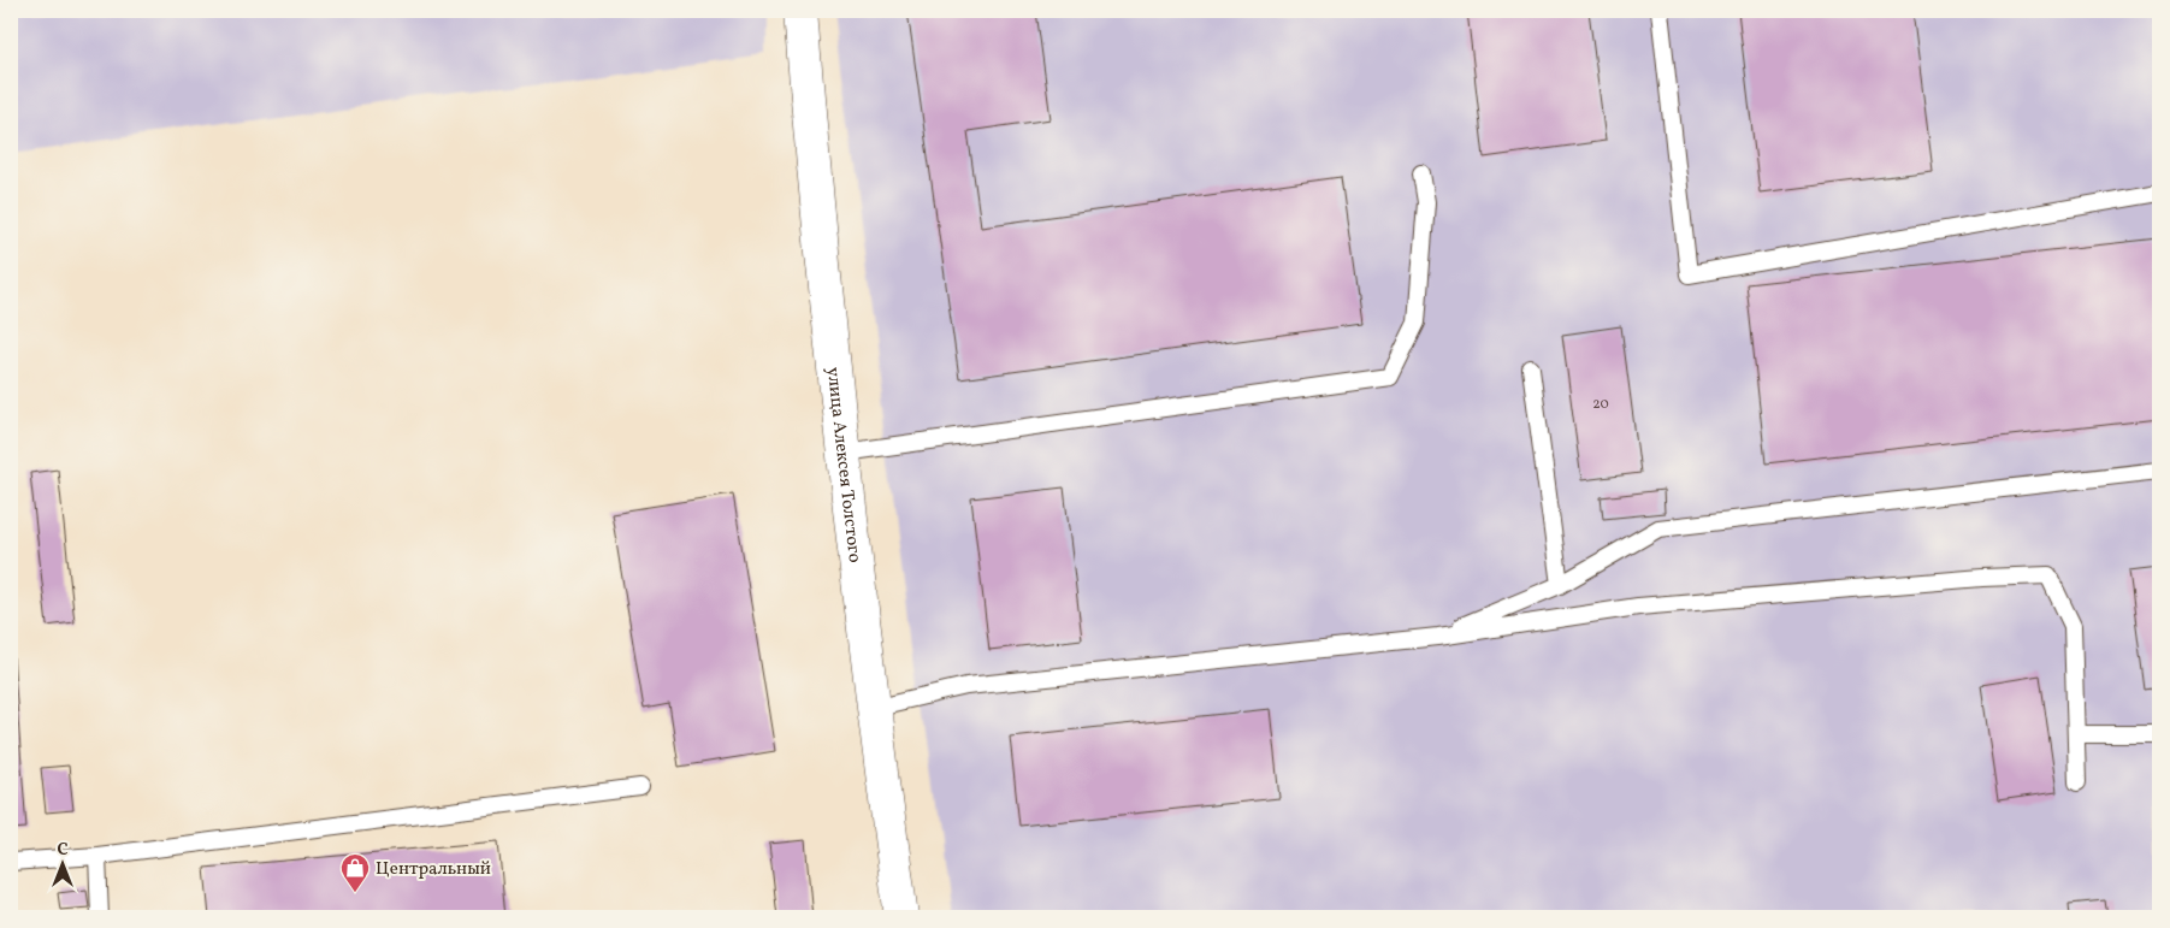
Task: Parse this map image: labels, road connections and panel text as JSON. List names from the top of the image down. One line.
{"streets":{"street":["улица Алексея Толстого"]},"places":{"shop":["Центральный"]},"house_numbers":["20"],"north":"top"}
